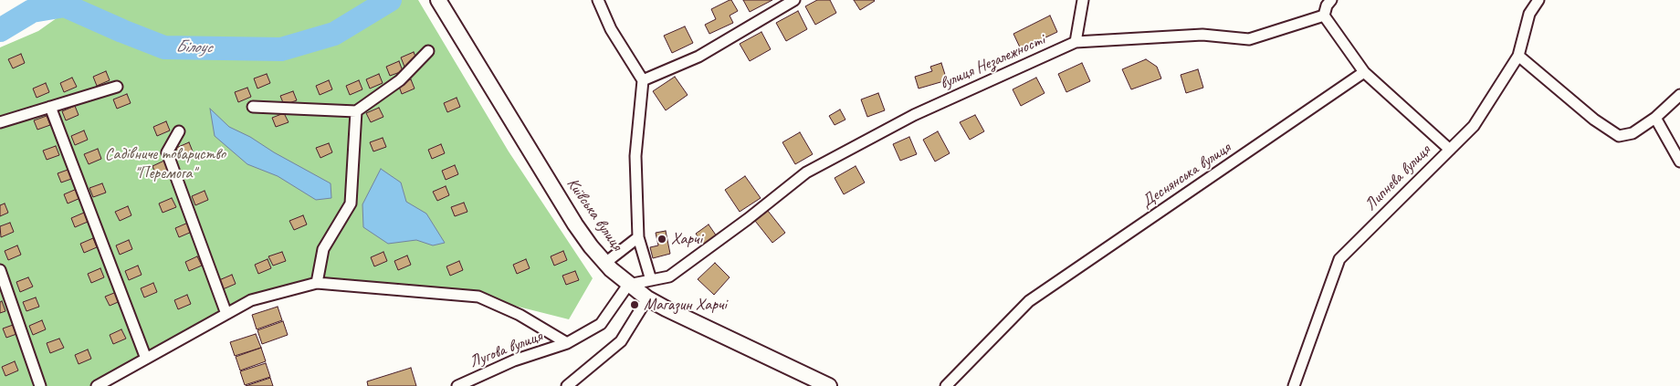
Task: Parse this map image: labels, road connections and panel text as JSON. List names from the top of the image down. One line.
{"streets":{"main road":["Київська вулиця"],"street":["вулиця Незалежності","Деснянська вулиця","Липнева вулиця","Лугова вулиця"]},"crossings":[["вулиця Незалежності","Київська вулиця"],["вулиця Незалежності","Лугова вулиця"],["Київська вулиця","Лугова вулиця"]],"water":["Білоус"],"parks":["Садівниче товариство \"Перемога\""],"places":["Харчі","Магазин Харчі"]}
